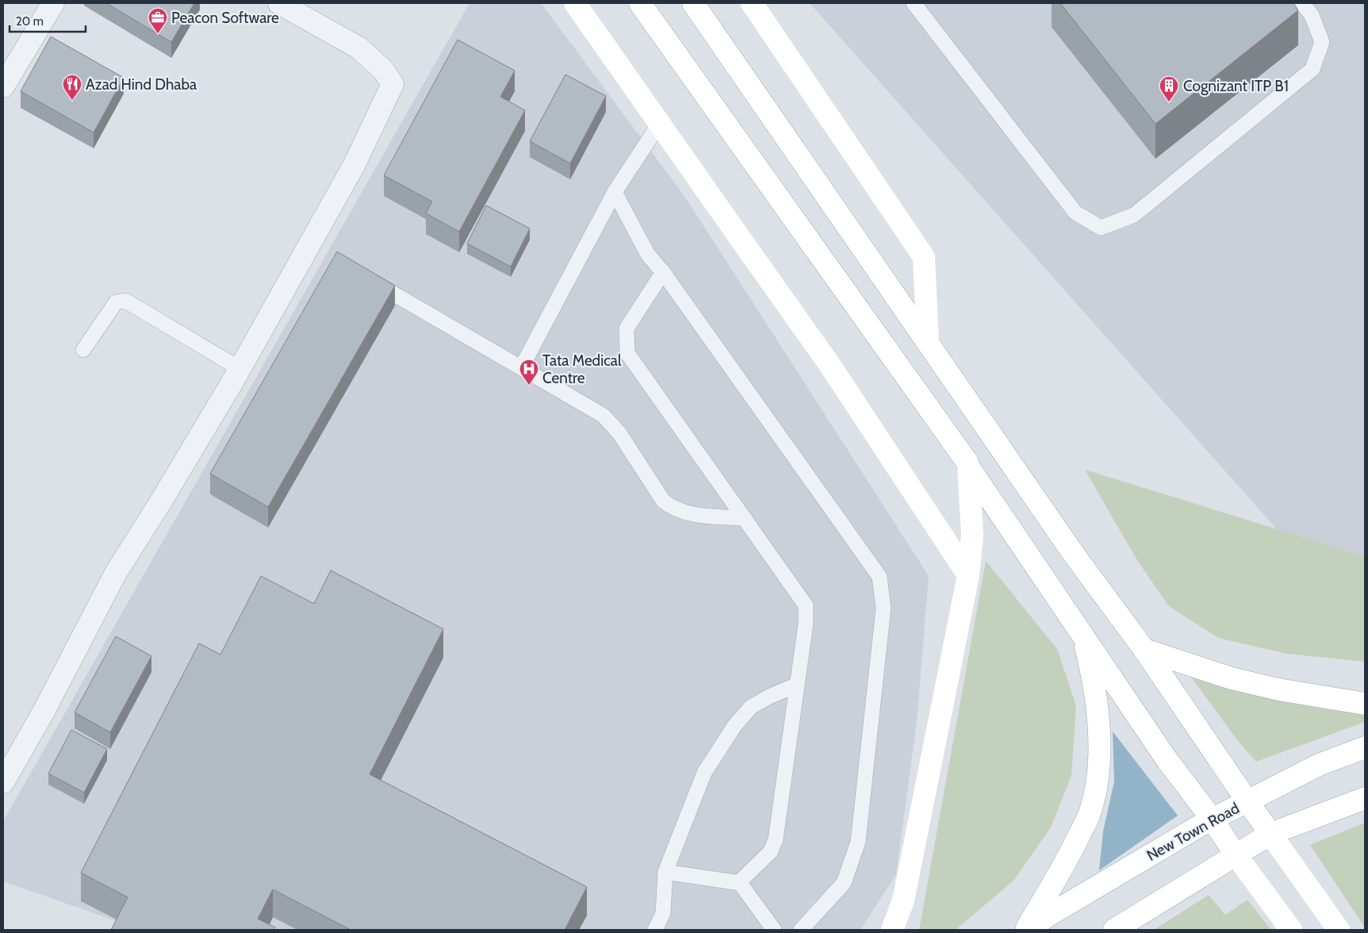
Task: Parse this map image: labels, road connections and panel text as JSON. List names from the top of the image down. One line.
{"streets":{"main road":["New Town Road"]},"places":{"office":["Peacon Software"],"restaurant":["Azad Hind Dhaba"],"building":["Cognizant ITP B1"],"hospital":["Tata Medical Centre"]},"scale_bar":"20 m"}
